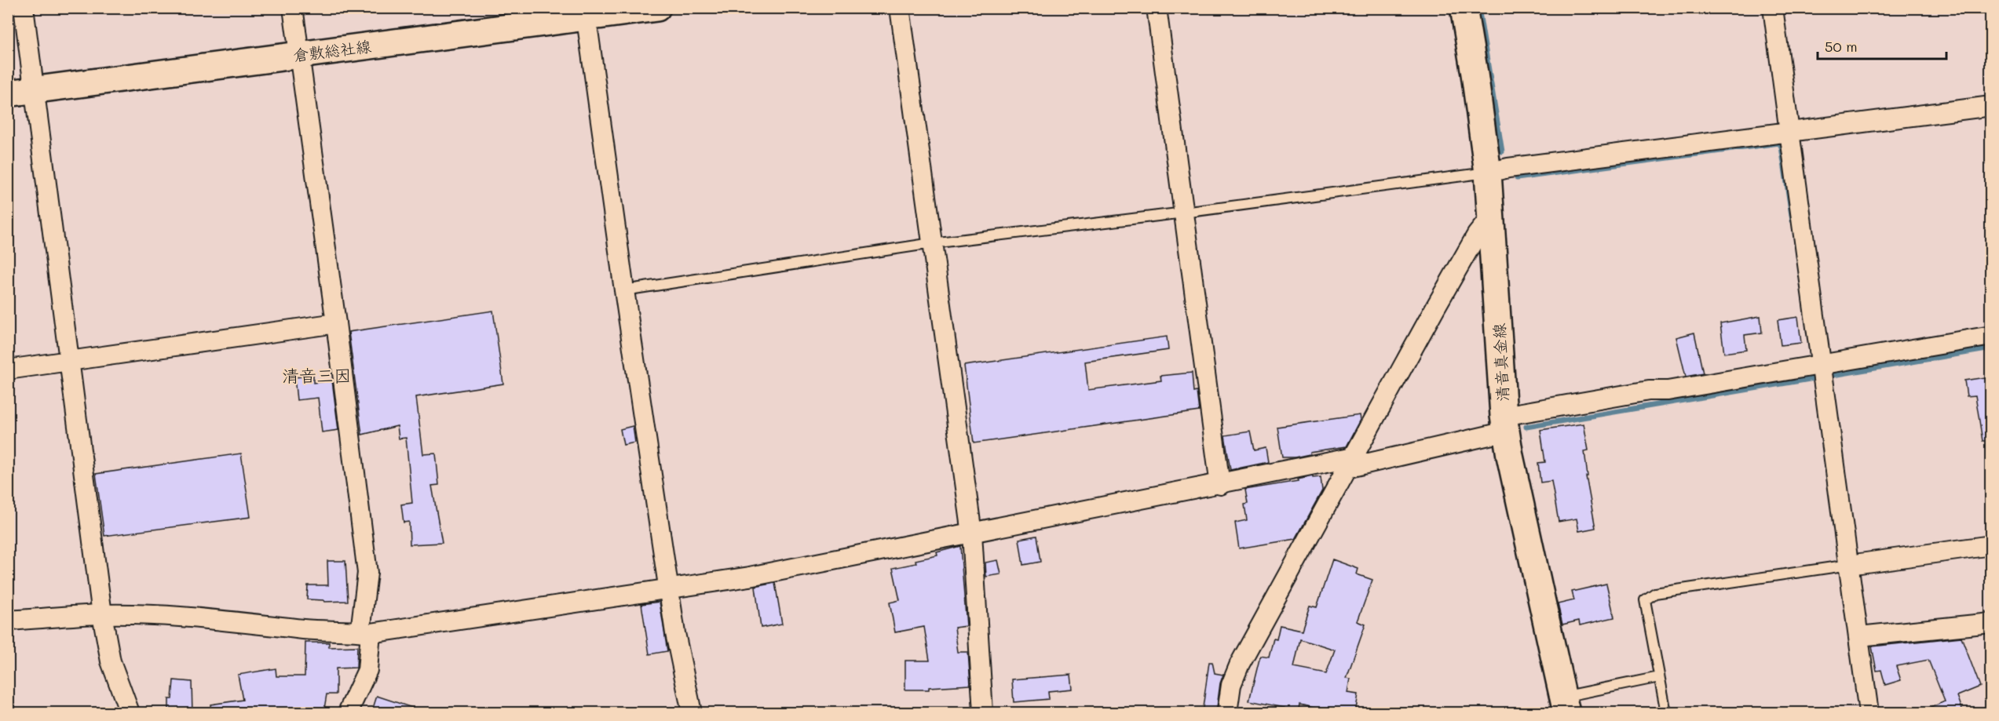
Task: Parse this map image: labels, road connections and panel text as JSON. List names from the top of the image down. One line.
{"streets":{"main road":["倉敷総社線","清音真金線"]},"districts":["清音三因"],"scale_bar":"50 m"}
